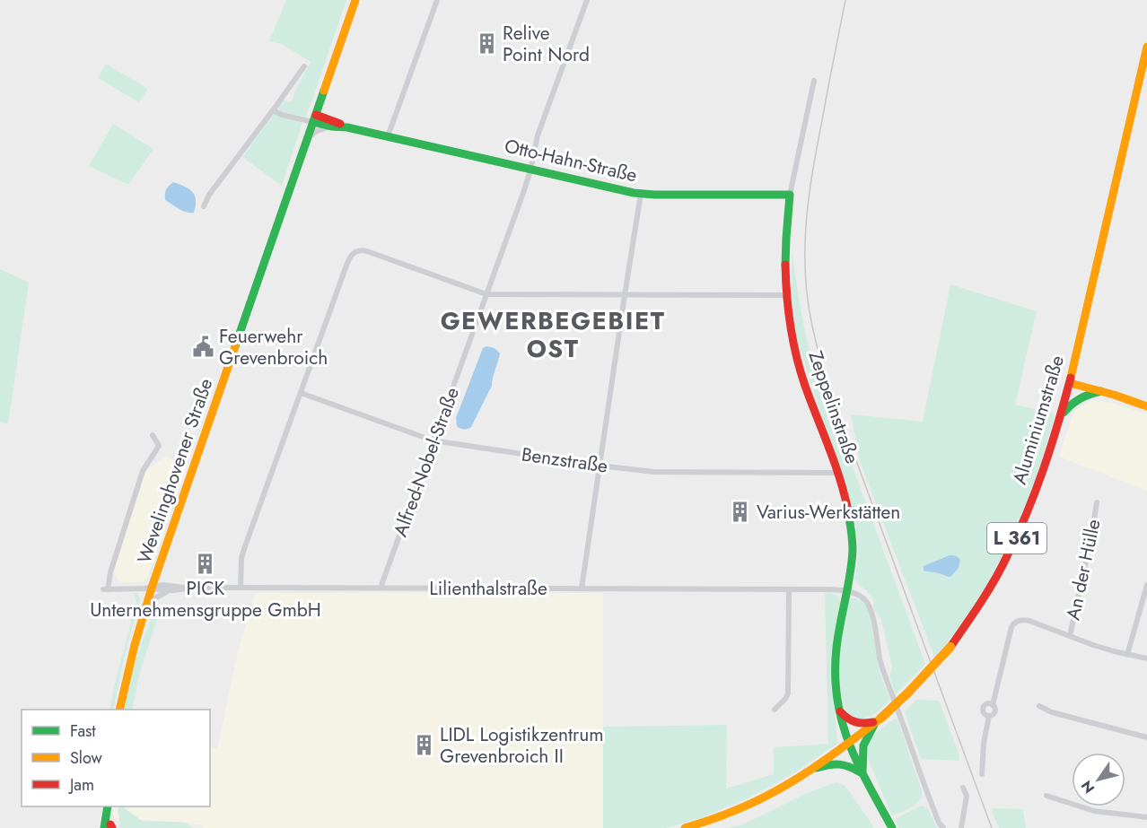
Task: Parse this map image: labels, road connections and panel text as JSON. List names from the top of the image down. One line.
{"streets":{"street":["Otto-Hahn-Straße","Zeppelinstraße","Aluminiumstraße","Benzstraße","Alfred-Nobel-Straße","Wevelinghovener Straße","L 361","An der Hülle","Lilienthalstraße"]},"crossings":[["Otto-Hahn-Straße","Zeppelinstraße"],["Otto-Hahn-Straße","Alfred-Nobel-Straße"],["Otto-Hahn-Straße","Wevelinghovener Straße"],["Zeppelinstraße","Aluminiumstraße"],["Zeppelinstraße","Benzstraße"],["Zeppelinstraße","L 361"],["Zeppelinstraße","Lilienthalstraße"],["Aluminiumstraße","L 361"],["Benzstraße","Alfred-Nobel-Straße"],["Alfred-Nobel-Straße","Lilienthalstraße"],["Wevelinghovener Straße","Lilienthalstraße"]],"districts":["GEWERBEGEBIET OST"],"places":{"building":["Relive Point Nord","Varius-Werkstätten","PICK Unternehmensgruppe GmbH","LIDL Logistikzentrum Grevenbroich II"],"public building":["Feuerwehr Grevenbroich"]},"legend":["Fast","Slow","Jam"],"north":"bottom left"}
